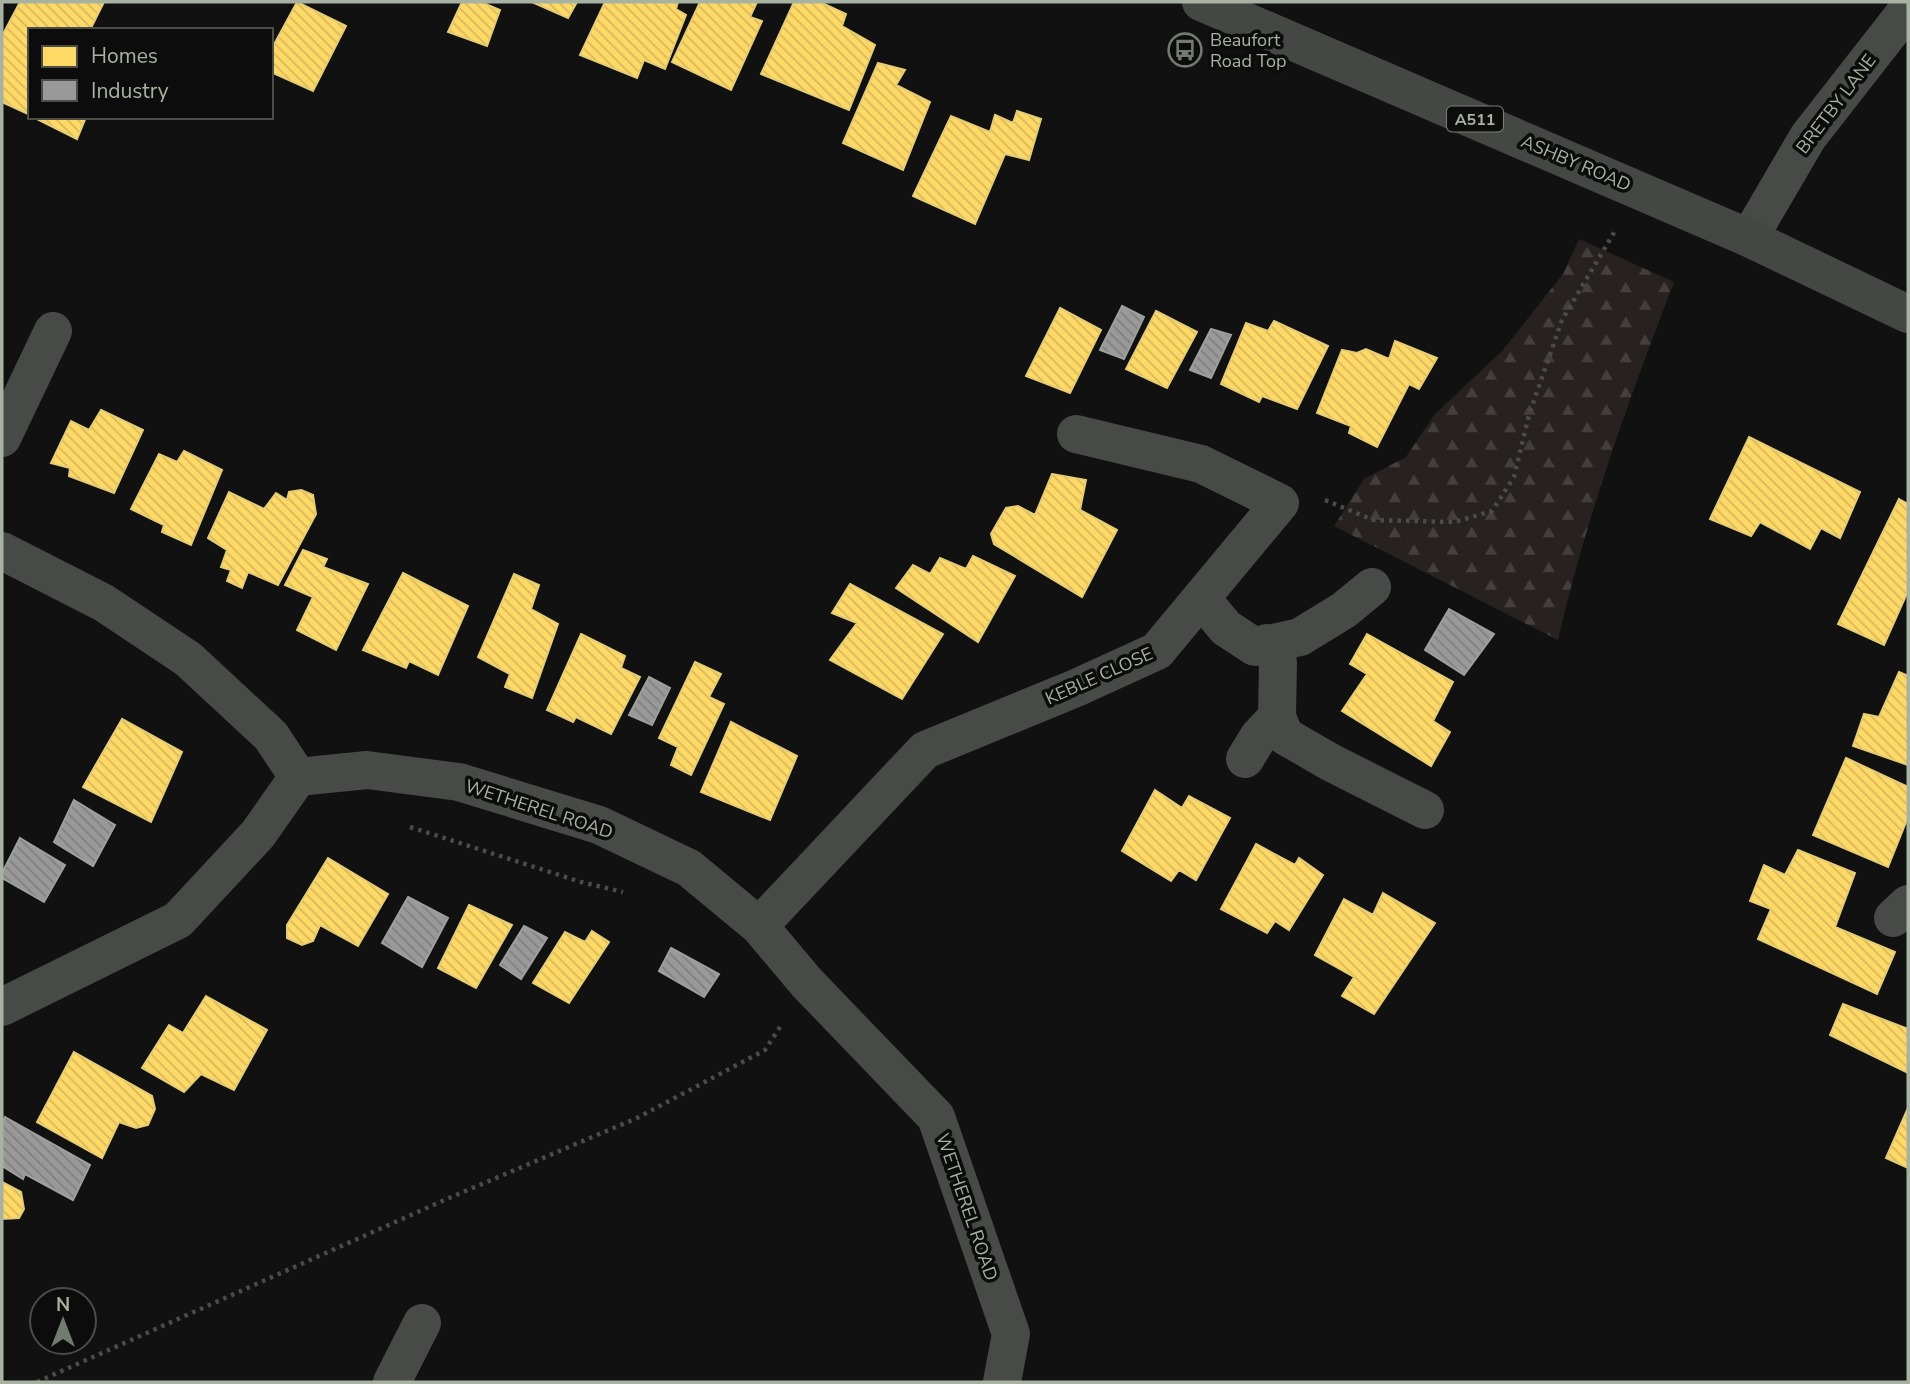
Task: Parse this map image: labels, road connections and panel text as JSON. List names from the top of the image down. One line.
{"streets":{"highway":["A511","ASHBY ROAD"],"street":["BRETBY LANE","KEBLE CLOSE","WETHEREL ROAD"]},"crossings":[["BRETBY LANE","ASHBY ROAD"],["KEBLE CLOSE","WETHEREL ROAD"]],"places":{"bus stop":["Beaufort Road Top"]},"legend":["Homes","Industry"],"north":"top"}
